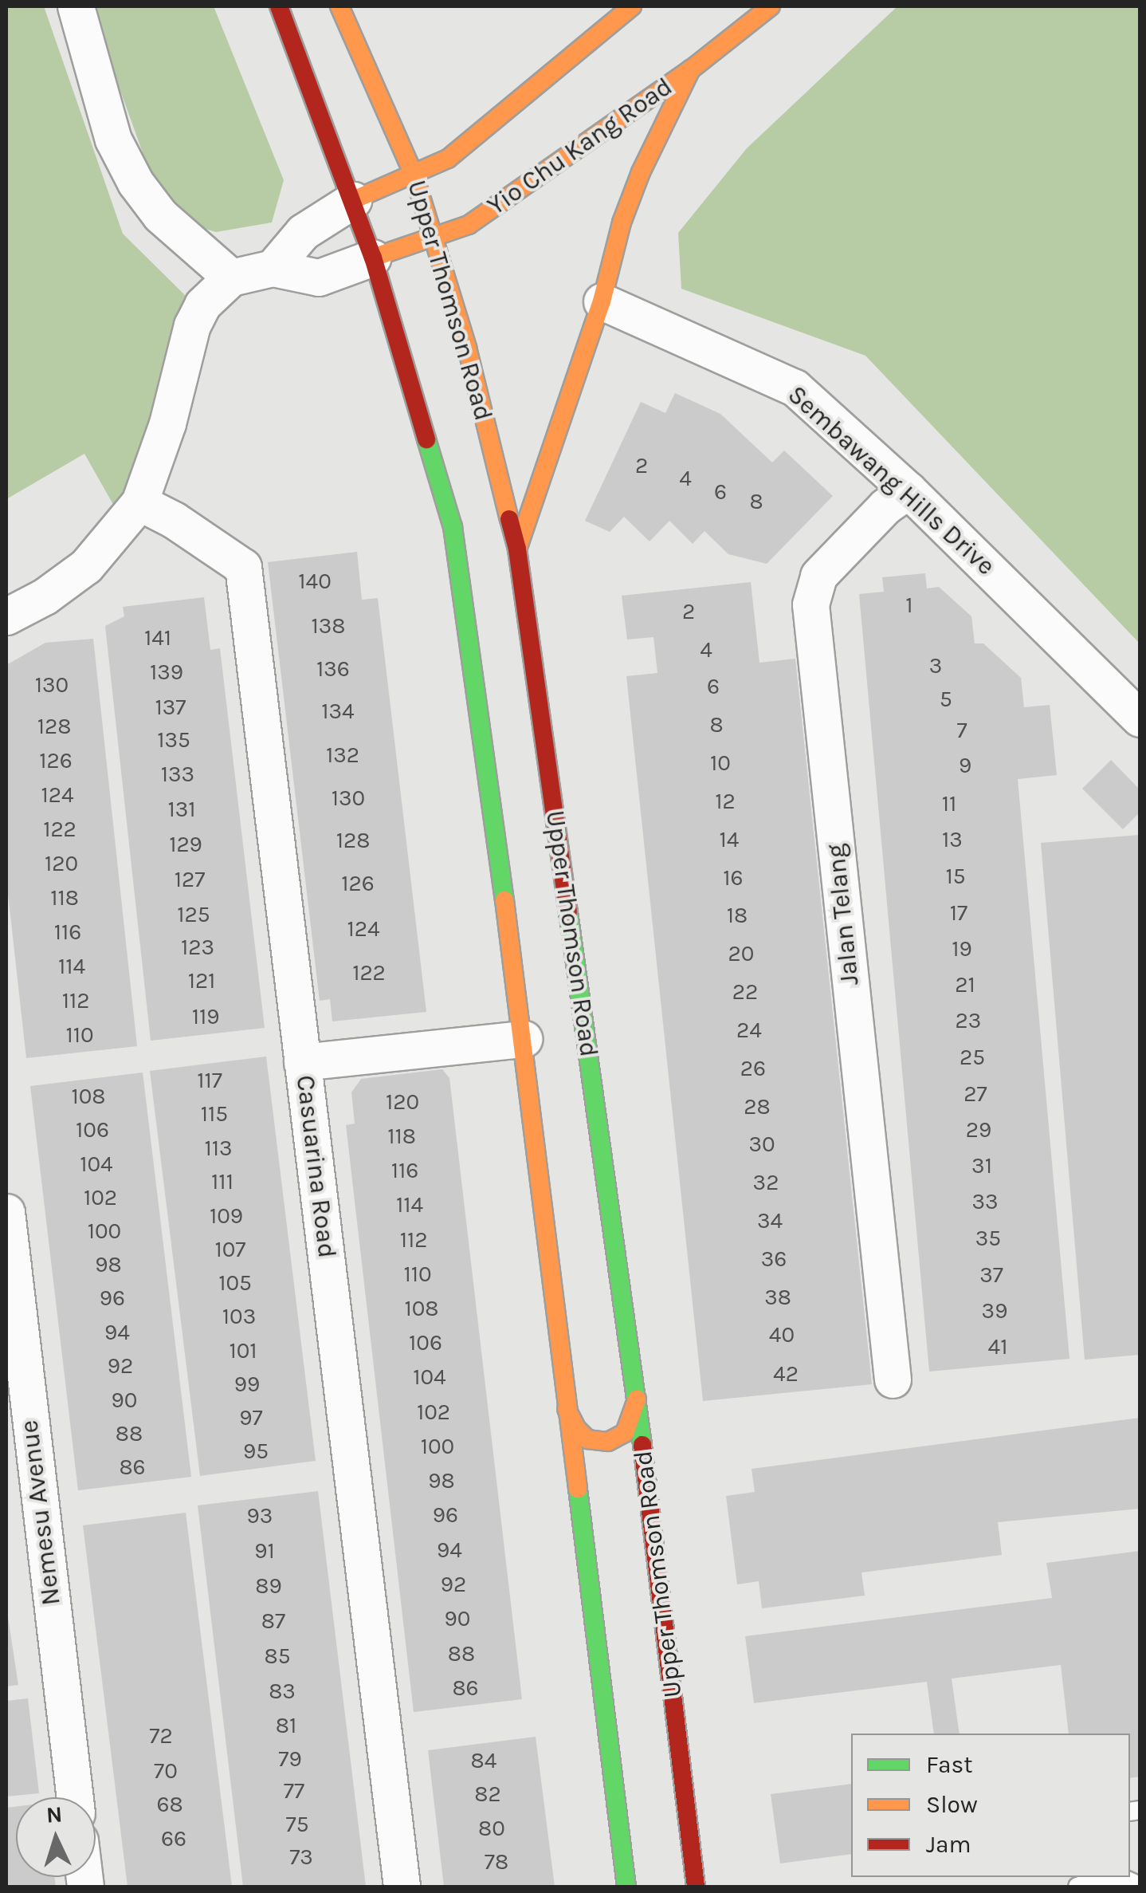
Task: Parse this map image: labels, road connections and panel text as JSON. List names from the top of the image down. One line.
{"streets":{"main road":["Yio Chu Kang Road","Upper Thomson Road"],"street":["Sembawang Hills Drive","Jalan Telang","Casuarina Road","Nemesu Avenue"]},"crossings":[["Yio Chu Kang Road","Upper Thomson Road"],["Sembawang Hills Drive","Jalan Telang"]],"house_numbers":["2","4","6","8","140","1","2","138","141","4","3","136","139","130","6","5","137","134","8","128","7","135","132","126","10","9","133","124","130","12","11","131","122","14","13","128","129","120","15","16","127","126","118","17","125","18","124","116","123","19","20","114","122","121","21","22","112","119","23","24","110","25","26","117","27","108","120","28","115","106","29","118","30","113","104","31","116","111","32","102","33","114","109","34","100","35","112","107","36","98","110","37","105","38","96","108","39","103","94","40","106","41","101","92","42","104","99","90","102","97","88","100","95","86","98","96","93","94","91","92","89","90","87","88","85","86","83","81","72","79","84","70","77","82","68","75","80","66","73","78"],"legend":["Fast","Slow","Jam"],"north":"top"}
